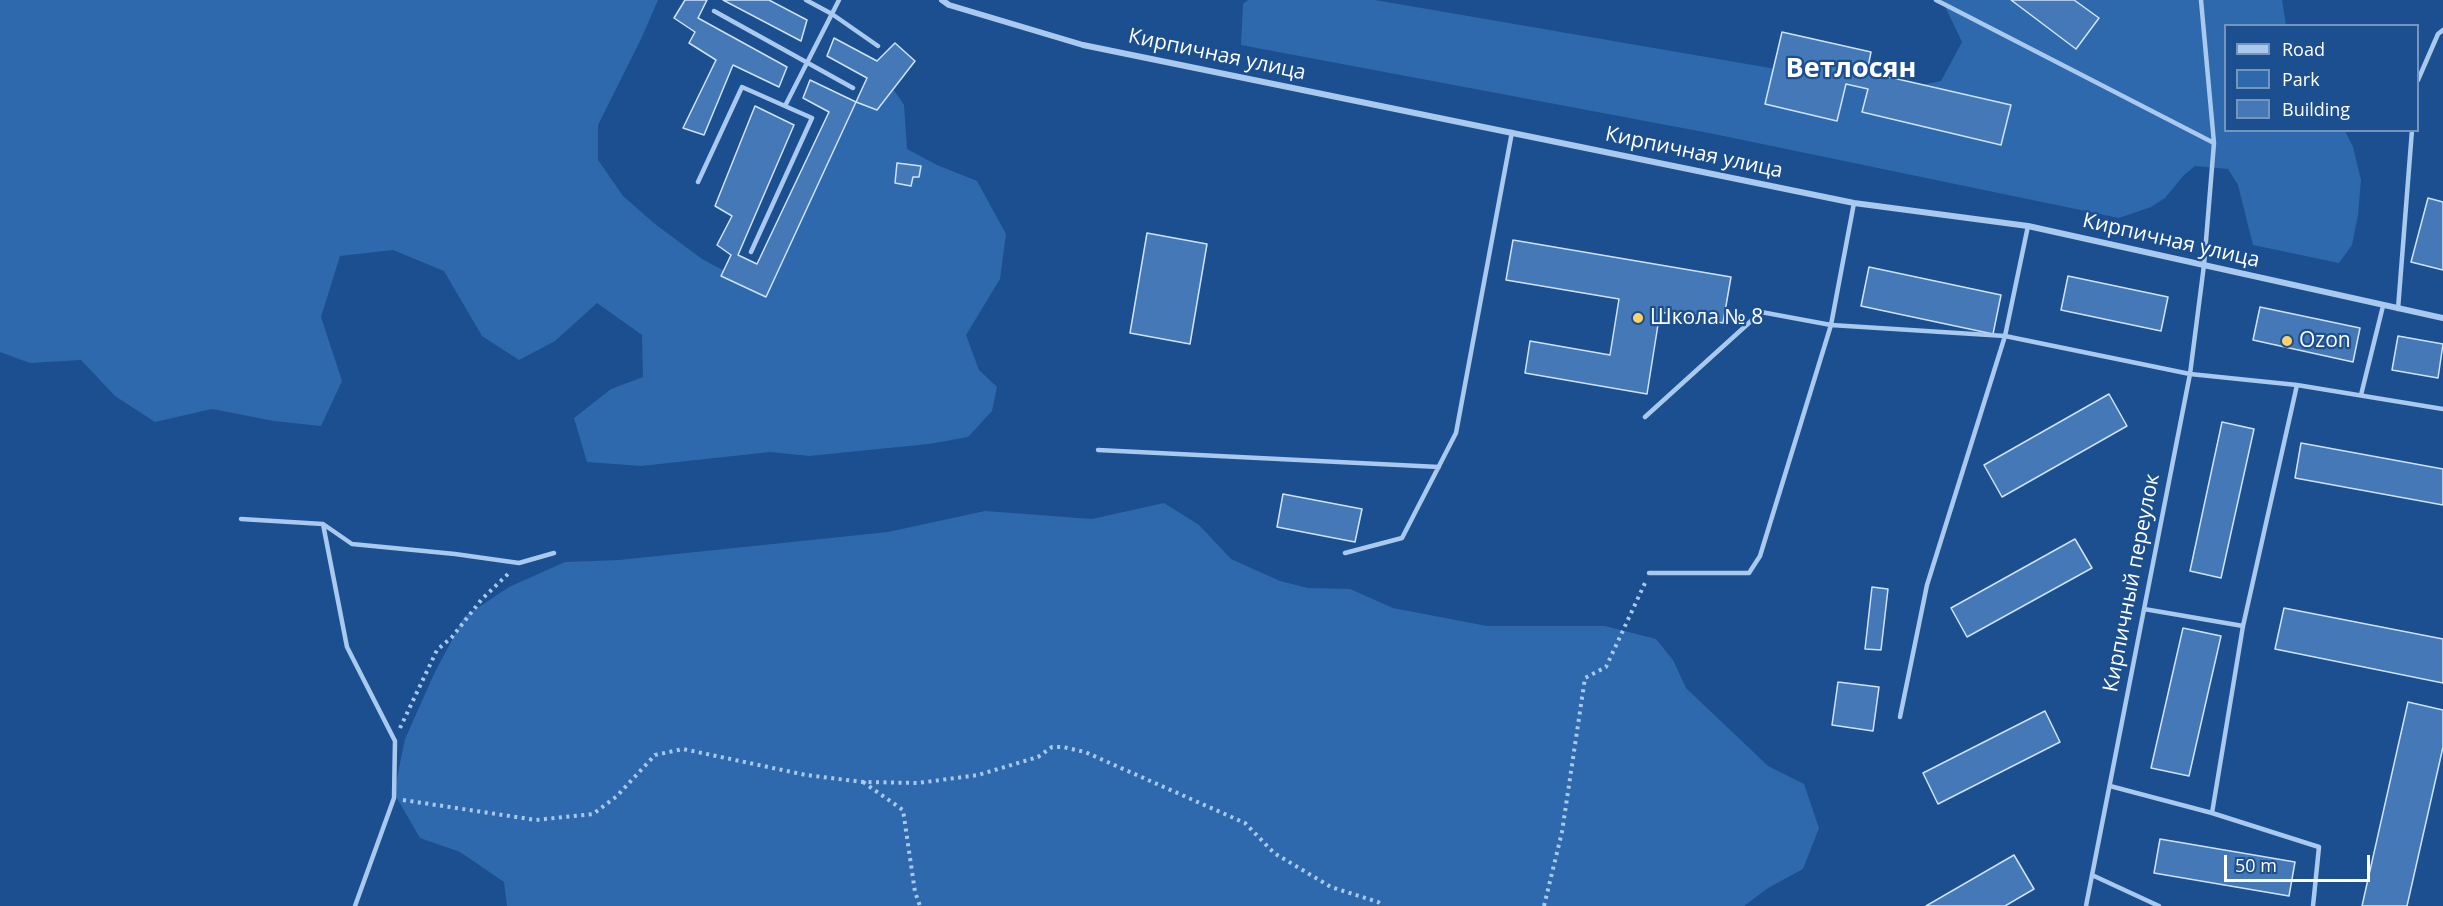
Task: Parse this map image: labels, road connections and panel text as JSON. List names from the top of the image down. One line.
{"streets":{"street":["Кирпичная улица"],"lane":["Кирпичный переулок"]},"crossings":[["Кирпичная улица","Кирпичный переулок"]],"districts":["Ветлосян"],"places":["Школа № 8","Ozon"],"legend":["Road","Park","Building"],"scale_bar":"50 m"}
